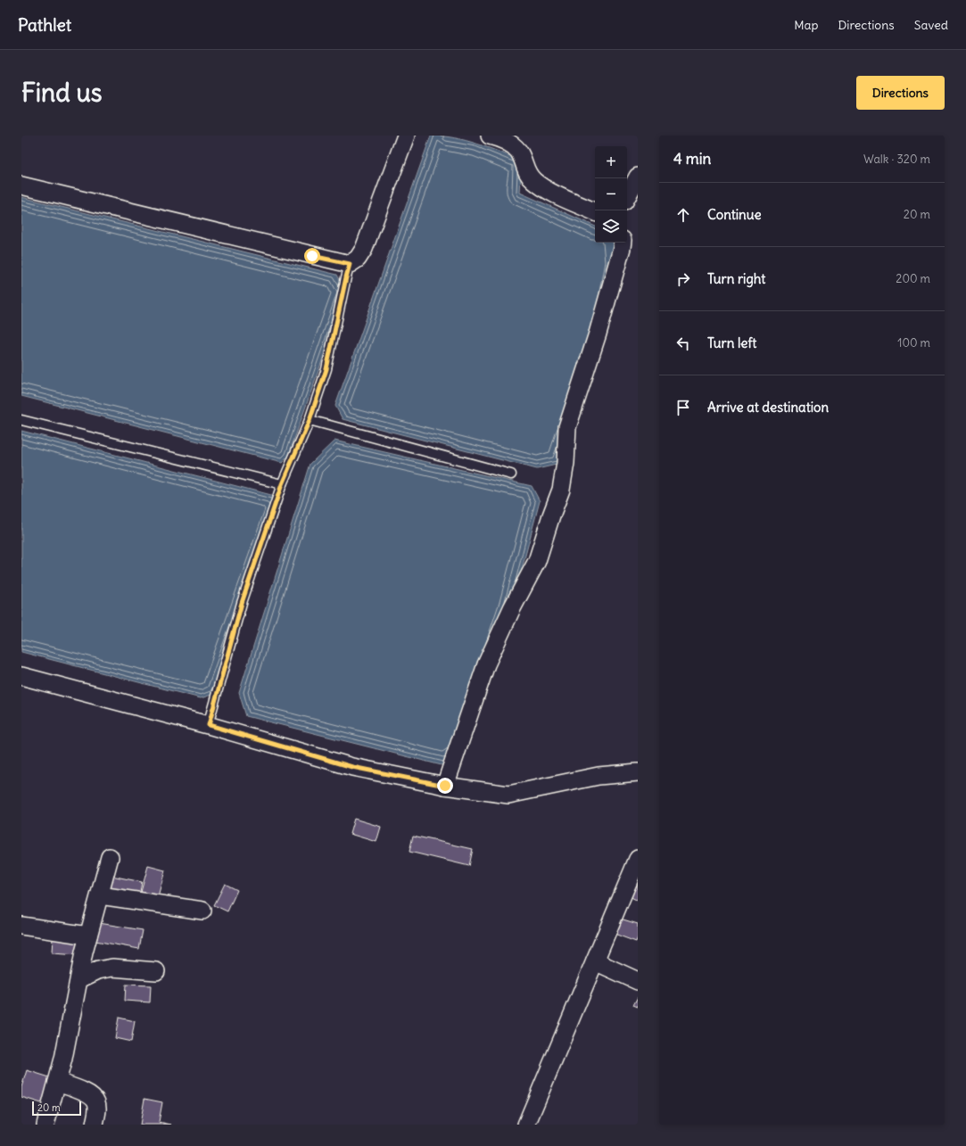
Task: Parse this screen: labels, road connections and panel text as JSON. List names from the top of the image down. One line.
{"scale_bar":"20 m","page":{"header":"Pathlet","nav":["Map","Directions","Saved"],"buttons":"Directions","title":"Find us","heading":["4 min","Walk · 320 m"],"map_buttons":["+","−"],"list":[["Continue","20 m"],["Turn right","200 m"],["Turn left","100 m"],"Arrive at destination"],"scale":"20 m"}}
